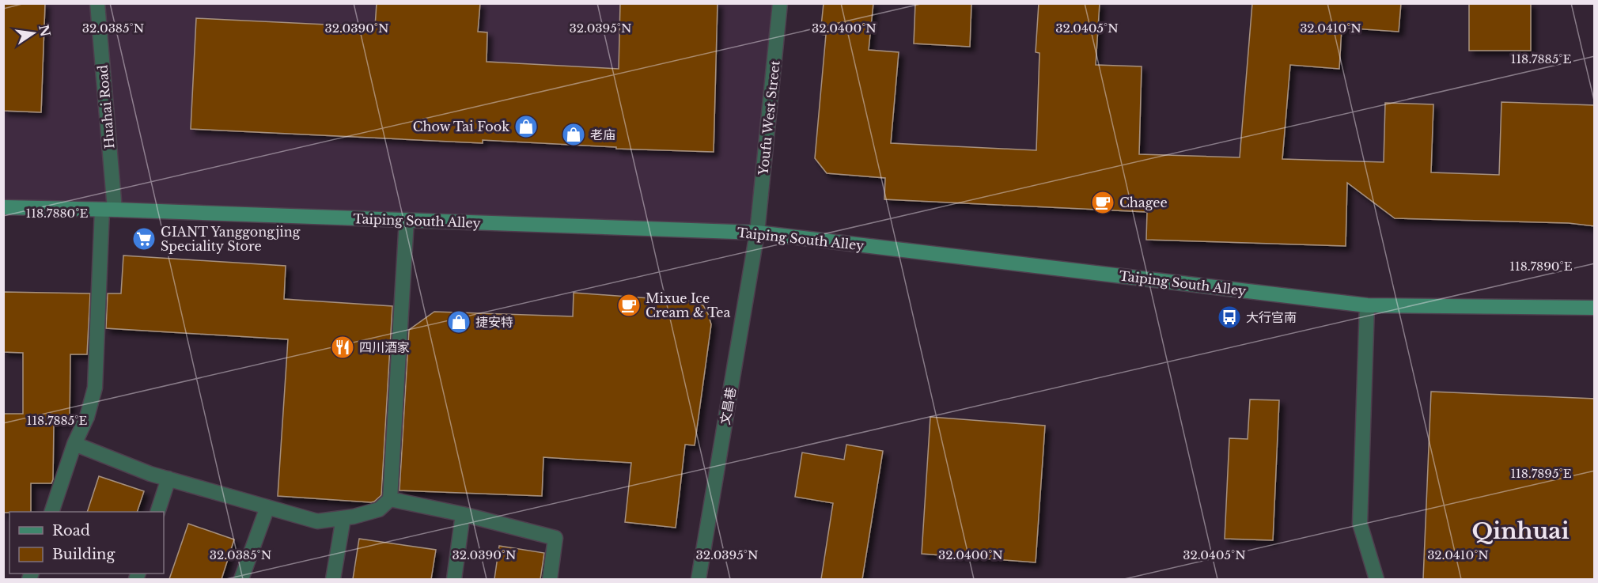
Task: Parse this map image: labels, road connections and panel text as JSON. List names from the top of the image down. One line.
{"streets":{"main road":["Taiping South Alley"],"street":["Huahai Road","Youfu West Street","文昌巷"]},"crossings":[["Huahai Road","Taiping South Alley"],["Youfu West Street","Taiping South Alley"],["Youfu West Street","文昌巷"],["Taiping South Alley","文昌巷"]],"districts":["Qinhuai"],"places":{"shop":["Chow Tai Fook","老庙","捷安特"],"cafe":["Chagee","Mixue Ice Cream & Tea"],"supermarket":["GIANT Yanggongjing Speciality Store"],"bus stop":["大行宫南"],"restaurant":["四川酒家"]},"legend":["Road","Building"],"north":"right","coordinates":["32.0385°N","32.0390°N","32.0395°N","32.0400°N","32.0405°N","32.0410°N","118.7885°E","118.7880°E","118.7890°E","118.7895°E"]}
